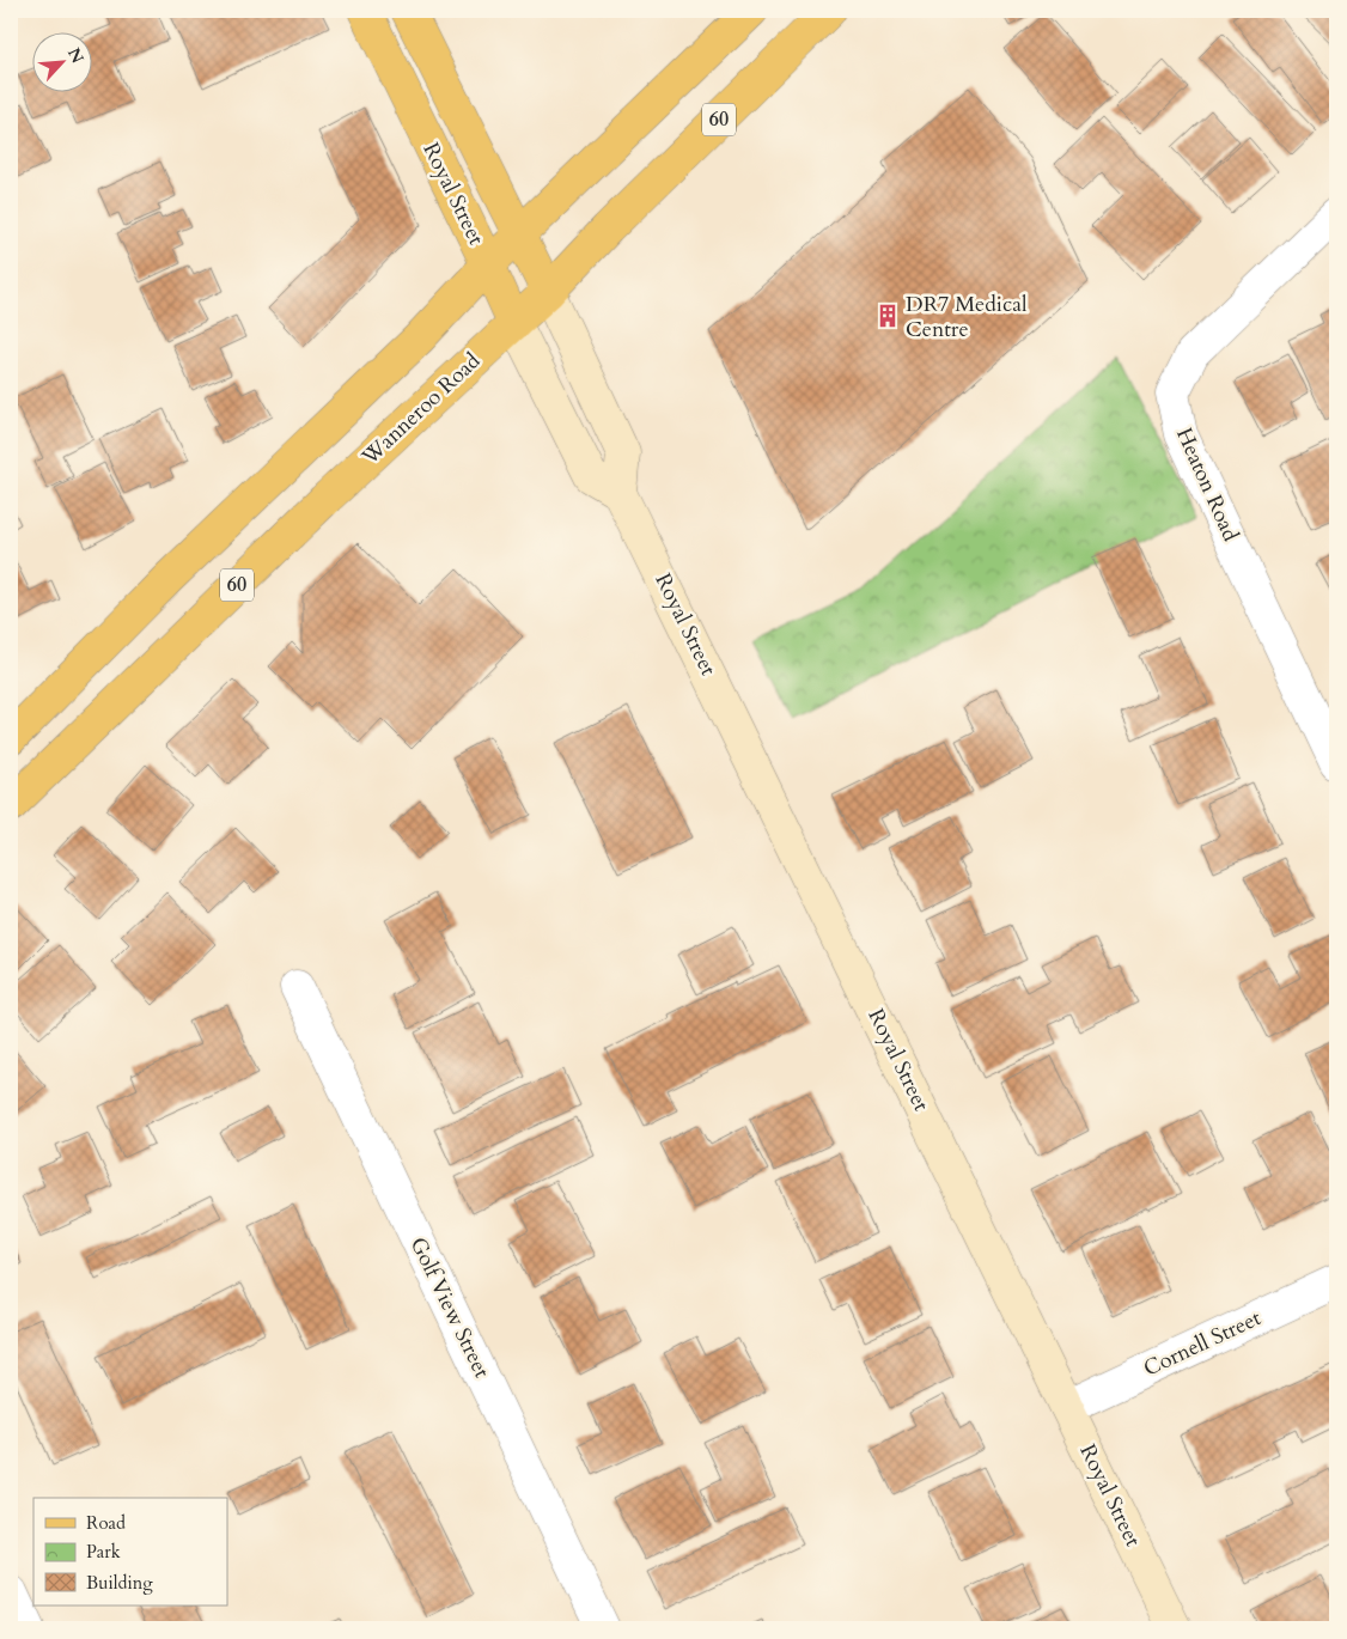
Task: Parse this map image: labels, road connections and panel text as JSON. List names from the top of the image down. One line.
{"streets":{"main road":["60","Royal Street","Wanneroo Road"],"street":["Heaton Road","Golf View Street","Cornell Street"]},"crossings":[["60","Royal Street"],["Royal Street","Wanneroo Road"],["Royal Street","Cornell Street"]],"places":{"building":["DR7 Medical Centre"]},"legend":["Road","Park","Building"],"north":"top right"}
